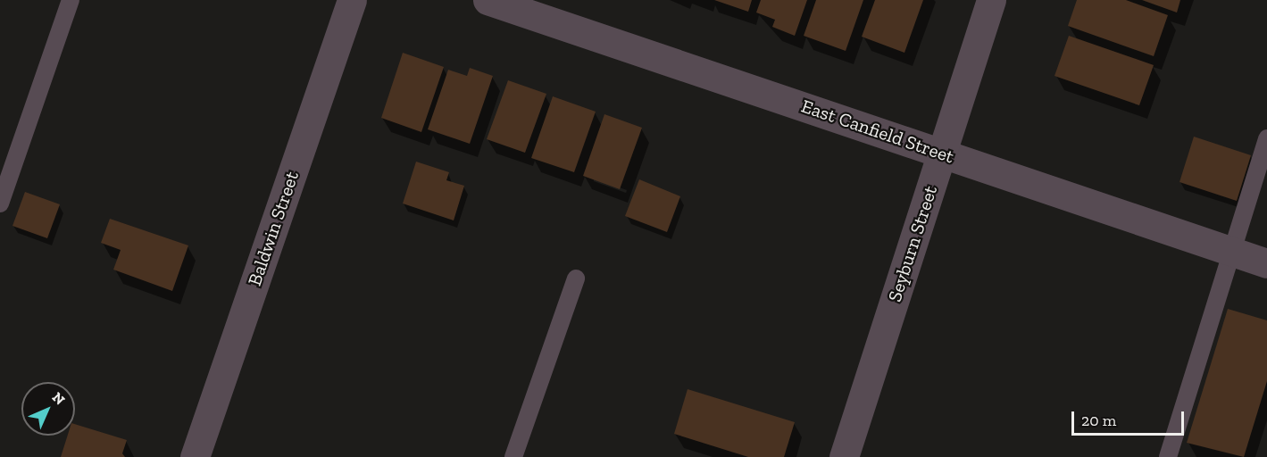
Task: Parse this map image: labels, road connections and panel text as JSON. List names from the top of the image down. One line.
{"streets":{"street":["East Canfield Street","Baldwin Street","Seyburn Street"]},"crossings":[["East Canfield Street","Seyburn Street"]],"scale_bar":"20 m","north":"top right"}
